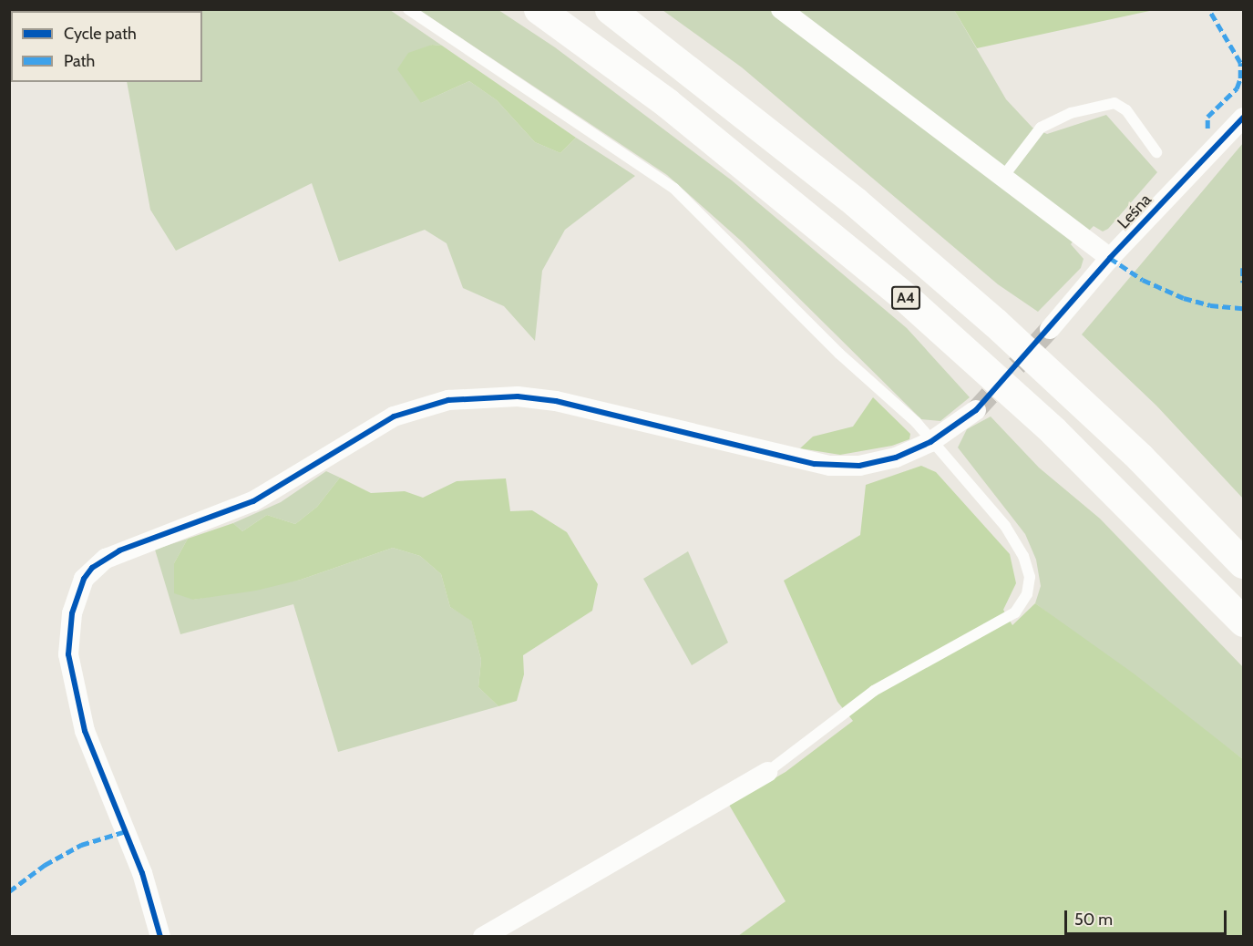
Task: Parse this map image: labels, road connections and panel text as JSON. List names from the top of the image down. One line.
{"streets":{"highway":["A4"],"street":["Leśna"]},"legend":["Cycle path","Path"],"scale_bar":"50 m"}
